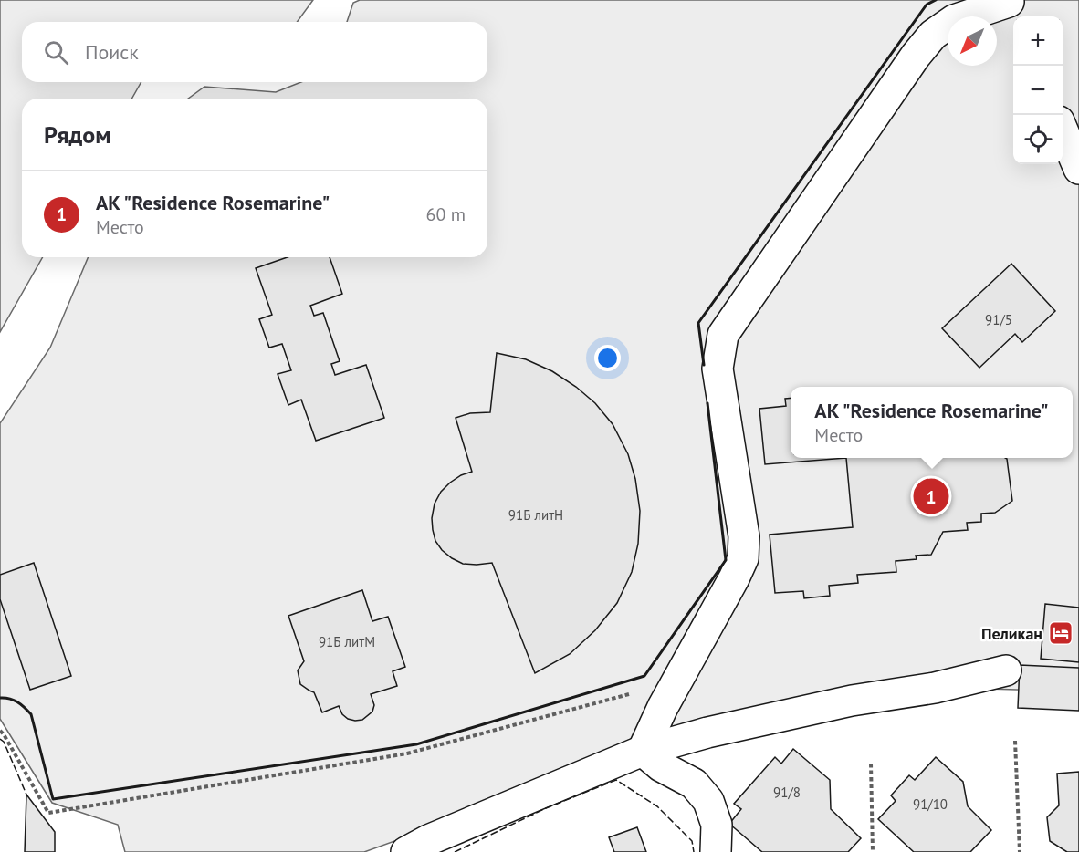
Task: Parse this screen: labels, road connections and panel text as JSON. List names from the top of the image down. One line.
{"places":{"hotel":["Пеликан"]},"house_numbers":["91/5","91Б литН","91Б литМ","91/8","91/10"],"north":"bottom left","page":{"map_buttons":["+","−"],"search":"Поиск","heading":"Рядом","list":[{"mark":"1","name":"АК \"Residence Rosemarine\"","note":"Место","value":"60 m"}],"popup":["АК \"Residence Rosemarine\"","Место"],"pins":"1"}}
